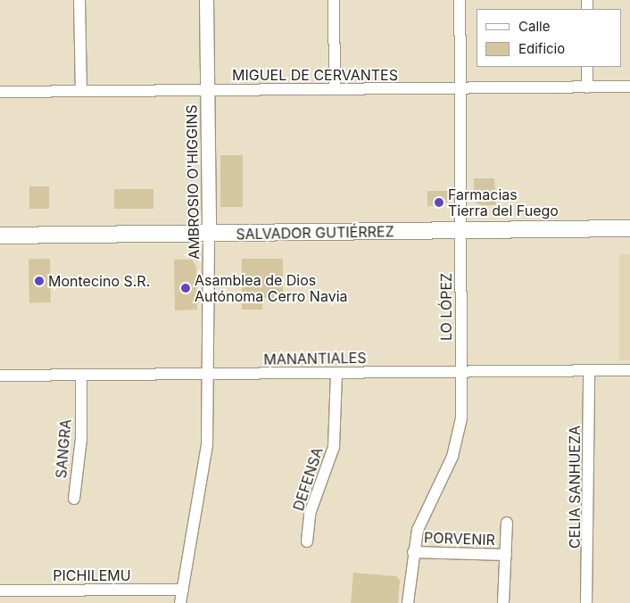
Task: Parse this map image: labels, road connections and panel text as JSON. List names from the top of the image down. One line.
{"streets":{"main road":["SALVADOR GUTIÉRREZ"],"street":["MIGUEL DE CERVANTES","AMBROSIO O'HIGGINS","LO LÓPEZ","MANANTIALES","SANGRA","DEFENSA","CELIA SANHUEZA","PORVENIR","PICHILEMU"]},"crossings":[["MIGUEL DE CERVANTES","AMBROSIO O'HIGGINS"],["MIGUEL DE CERVANTES","LO LÓPEZ"],["AMBROSIO O'HIGGINS","SALVADOR GUTIÉRREZ"],["AMBROSIO O'HIGGINS","MANANTIALES"],["AMBROSIO O'HIGGINS","PICHILEMU"],["SALVADOR GUTIÉRREZ","LO LÓPEZ"],["LO LÓPEZ","MANANTIALES"],["LO LÓPEZ","PORVENIR"],["MANANTIALES","SANGRA"],["MANANTIALES","DEFENSA"],["MANANTIALES","CELIA SANHUEZA"]],"places":["Farmacias Tierra del Fuego","Montecino S.R.","Asamblea de Dios Autónoma Cerro Navia"],"legend":["Calle","Edificio"]}
